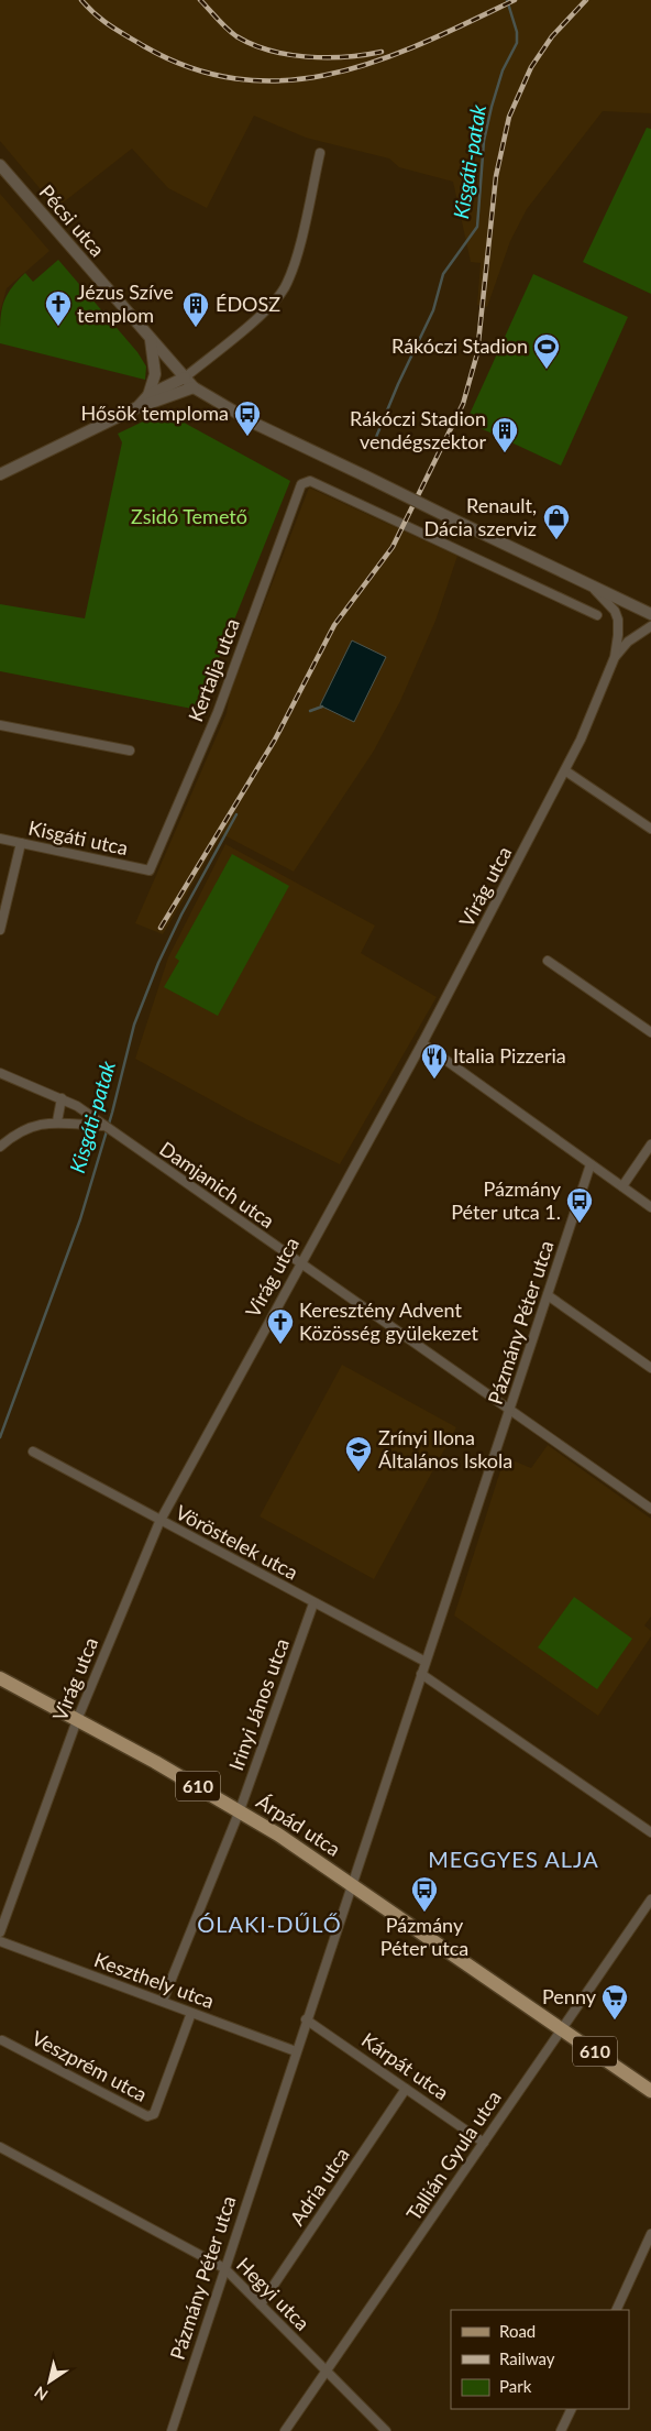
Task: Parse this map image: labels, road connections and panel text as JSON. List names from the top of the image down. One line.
{"streets":{"main road":["610","Árpád utca"],"street":["Pécsi utca","Kertalja utca","Kisgáti utca","Virág utca","Damjanich utca","Pázmány Péter utca","Vöröstelek utca","Irinyi János utca","Keszthely utca","Veszprém utca","Kárpát utca","Tallián Gyula utca","Adria utca","Hegyi utca"]},"crossings":[["Pécsi utca","Virág utca"],["Kertalja utca","Kisgáti utca"],["Virág utca","Damjanich utca"],["Virág utca","Vöröstelek utca"],["Virág utca","Árpád utca"],["Damjanich utca","Pázmány Péter utca"],["Pázmány Péter utca","Vöröstelek utca"],["Pázmány Péter utca","Árpád utca"],["Pázmány Péter utca","Keszthely utca"],["Pázmány Péter utca","Kárpát utca"],["Pázmány Péter utca","Hegyi utca"],["Vöröstelek utca","Irinyi János utca"],["Irinyi János utca","Árpád utca"],["Irinyi János utca","Keszthely utca"],["610","Árpád utca"],["610","Tallián Gyula utca"],["Árpád utca","Tallián Gyula utca"],["Keszthely utca","Veszprém utca"],["Kárpát utca","Tallián Gyula utca"],["Kárpát utca","Adria utca"],["Tallián Gyula utca","Hegyi utca"],["Adria utca","Hegyi utca"]],"districts":["MEGGYES ALJA","ÓLAKI-DŰLŐ"],"water":["Kisgáti-patak"],"parks":["Zsidó Temető"],"places":{"church":["Jézus Szíve templom","Keresztény Advent Közösség gyülekezet"],"building":["ÉDOSZ","Rákóczi Stadion vendégszektor"],"sports":["Rákóczi Stadion"],"bus stop":["Hősök temploma","Pázmány Péter utca 1.","Pázmány Péter utca"],"shop":["Renault, Dácia szerviz"],"restaurant":["Italia Pizzeria"],"school or university":["Zrínyi Ilona Általános Iskola"],"supermarket":["Penny"]},"legend":["Road","Railway","Park"],"north":"bottom left"}
